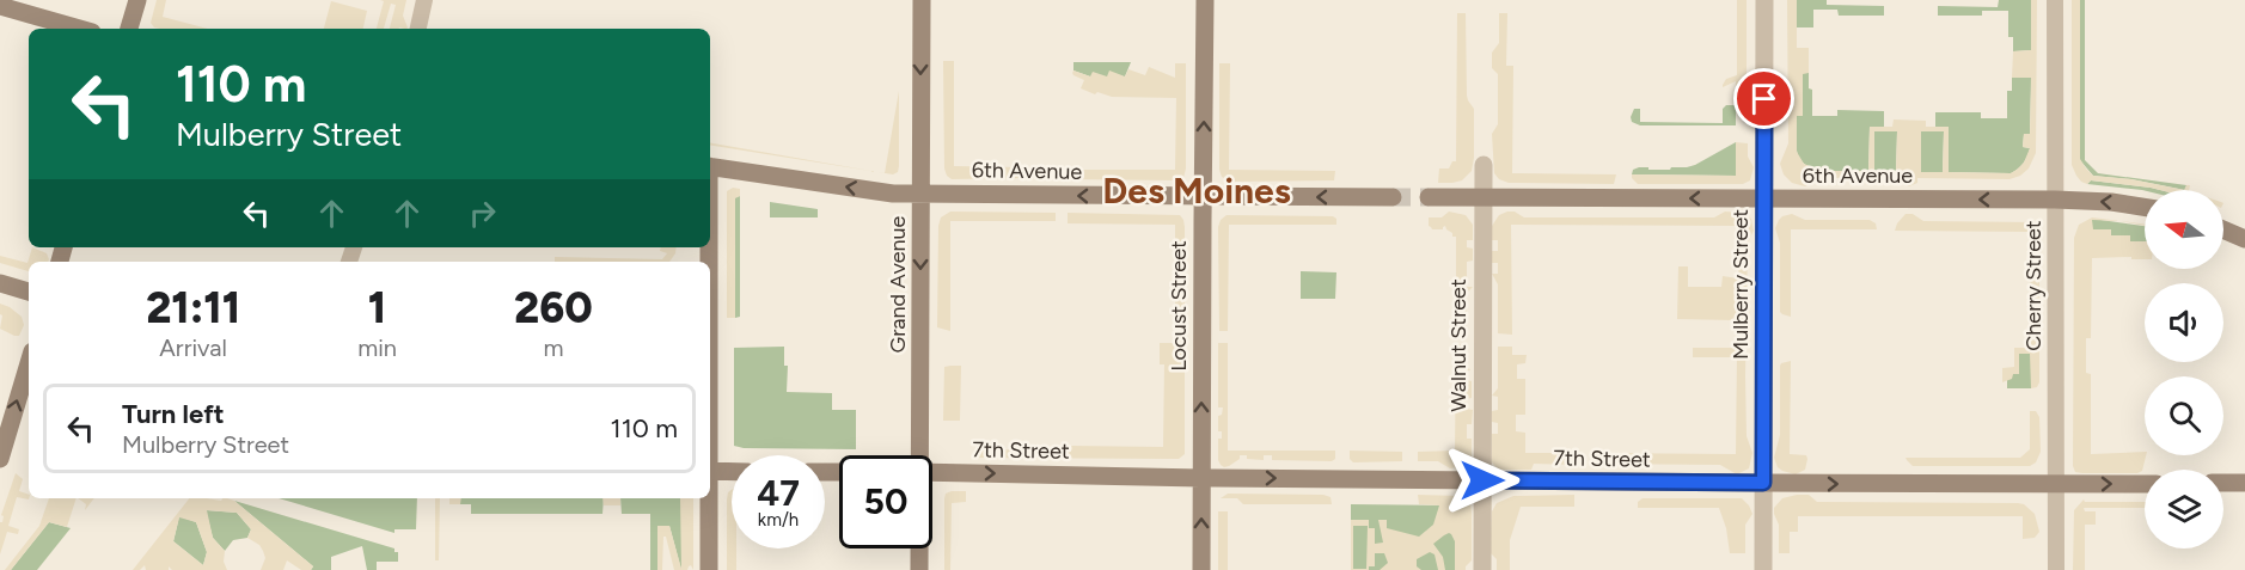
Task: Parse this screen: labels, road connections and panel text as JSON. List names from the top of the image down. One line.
{"streets":{"main road":["6th Avenue","Grand Avenue","Locust Street","7th Street"],"street":["Mulberry Street","Cherry Street","Walnut Street"]},"crossings":[["6th Avenue","Grand Avenue"],["6th Avenue","Mulberry Street"],["6th Avenue","Cherry Street"],["6th Avenue","Locust Street"],["6th Avenue","Walnut Street"],["Mulberry Street","7th Street"],["Cherry Street","7th Street"],["Locust Street","7th Street"],["Walnut Street","7th Street"]],"one_way":["6th Avenue","Grand Avenue","Locust Street","7th Street"],"districts":["Des Moines"],"north":"left","page":{"turn":["110 m","Mulberry Street"],"eta":["21:11","Arrival","1","min","260","m"],"list":[{"name":"Turn left","note":"Mulberry Street","value":"110 m"}],"speed":"47 km/h","limit":"50"}}
